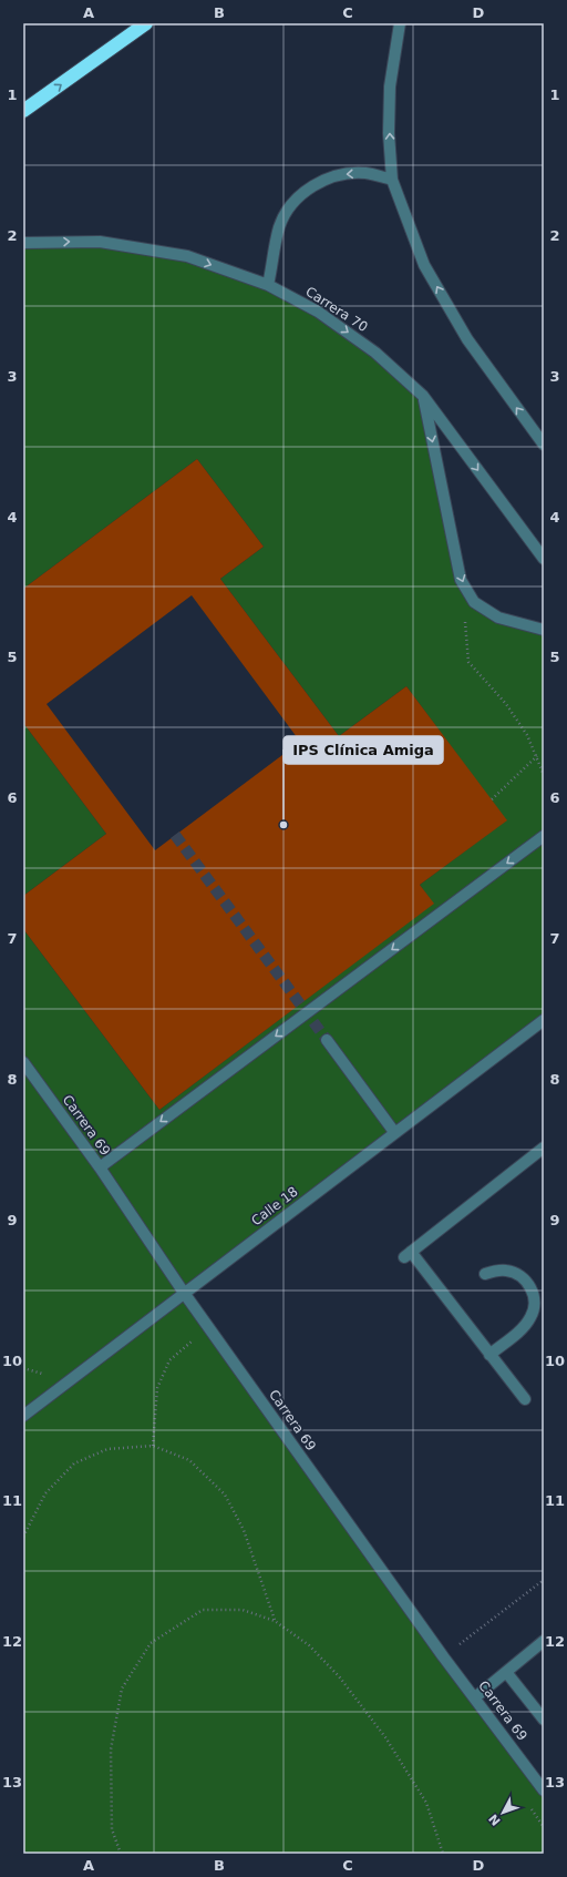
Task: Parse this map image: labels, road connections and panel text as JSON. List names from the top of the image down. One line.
{"streets":{"street":["Carrera 70","Carrera 69","Calle 18"]},"crossings":[["Carrera 69","Calle 18"]],"one_way":["Carrera 70"],"places":["IPS Clínica Amiga"],"north":"bottom left","grid":{"columns":["A","B","C","D"],"rows":["1","2","3","4","5","6","7","8","9","10","11","12","13"]}}
